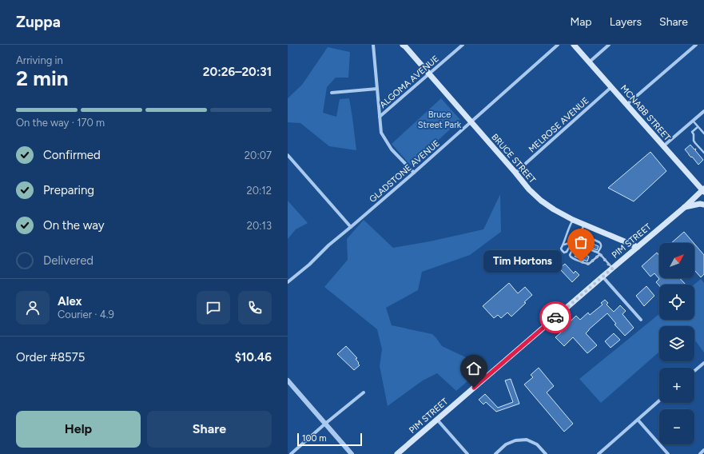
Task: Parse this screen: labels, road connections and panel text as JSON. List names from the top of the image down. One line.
{"streets":{"main road":["MCNABB STREET","BRUCE STREET","PIM STREET"],"street":["ALGOMA AVENUE","MELROSE AVENUE","GLADSTONE AVENUE"]},"crossings":[["ALGOMA AVENUE","BRUCE STREET"],["MCNABB STREET","MELROSE AVENUE"],["MCNABB STREET","PIM STREET"],["MELROSE AVENUE","BRUCE STREET"],["BRUCE STREET","GLADSTONE AVENUE"],["BRUCE STREET","PIM STREET"]],"parks":["Bruce Street Park"],"places":["Tim Hortons"],"scale_bar":"100 m","north":"top right","page":{"header":"Zuppa","nav":["Map","Layers","Share"],"heading":["2 min","Arriving in","20:26–20:31"],"panel":["Alex","Courier · 4.9","Order #8575","$10.46"],"bar":"On the way · 170 m","list":[["Confirmed","20:07"],["Preparing","20:12"],["On the way","20:13"],"Delivered"],"map_buttons":["+","−"],"bubble":"Tim Hortons","buttons":["Help","Share"],"scale":"100 m"}}
